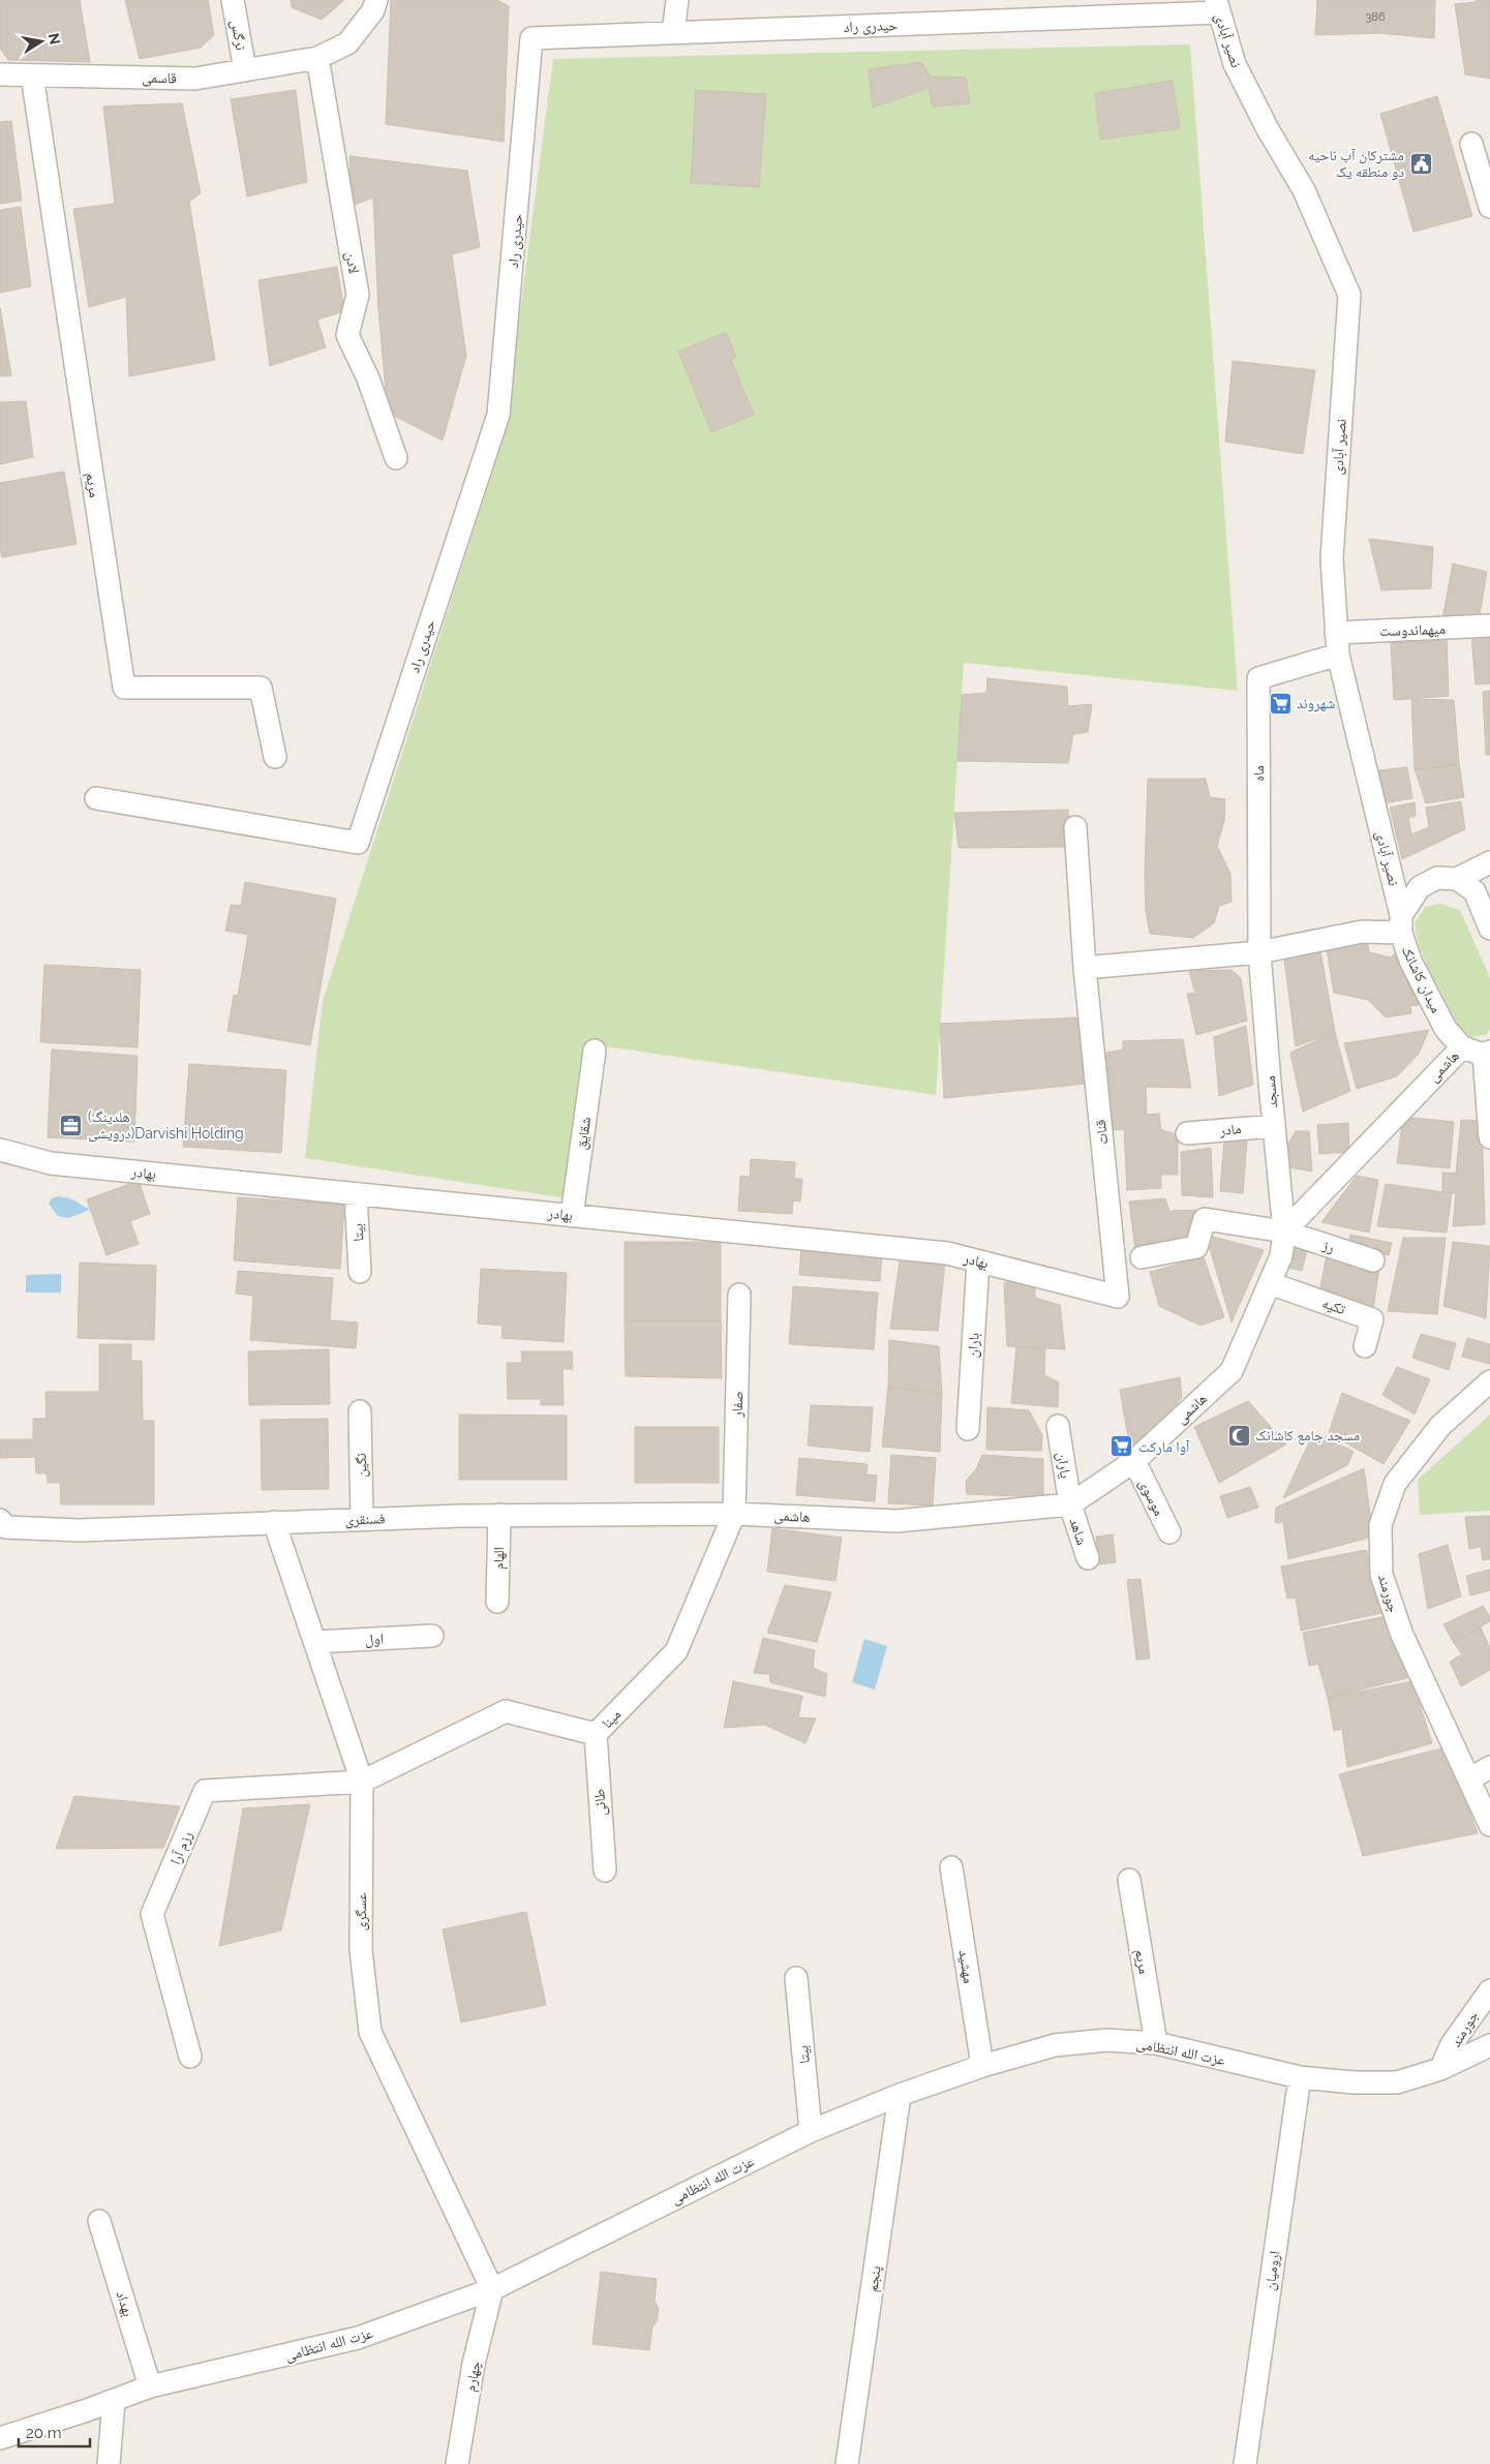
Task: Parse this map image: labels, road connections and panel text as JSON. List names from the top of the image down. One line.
{"streets":{"street":["حیدری راد","نرگس","نصیر آبادی","قاسمی","لادن","مریم","میهماندوست","ماه","میدان کاشانک","هاشمی","مسجد","مادر","قنات","شقایق","بهادر","بیتا","رز","تکیه","باران","صفار","نگین","یاران","موسوی","فسنقری","شاهد","الهام","جورمند","اول","مینا","طائی","رزم آرا","عسگری","مهشید","عزت الله انتظامی","ارومیان","پنجم","بهداد","چهارم"]},"crossings":[["حیدری راد","نصیر آبادی"],["نرگس","قاسمی"],["نصیر آبادی","میهماندوست"],["نصیر آبادی","ماه"],["نصیر آبادی","میدان کاشانک"],["قاسمی","لادن"],["قاسمی","مریم"],["مریم","عزت الله انتظامی"],["ماه","مسجد"],["میدان کاشانک","هاشمی"],["هاشمی","مسجد"],["هاشمی","رز"],["هاشمی","تکیه"],["هاشمی","صفار"],["هاشمی","یاران"],["هاشمی","موسوی"],["هاشمی","فسنقری"],["هاشمی","شاهد"],["هاشمی","مینا"],["مسجد","مادر"],["مسجد","رز"],["قنات","بهادر"],["شقایق","بهادر"],["بهادر","بیتا"],["بهادر","باران"],["بیتا","عزت الله انتظامی"],["صفار","فسنقری"],["صفار","مینا"],["نگین","فسنقری"],["یاران","شاهد"],["فسنقری","الهام"],["فسنقری","مینا"],["فسنقری","عسگری"],["جورمند","عزت الله انتظامی"],["اول","عسگری"],["مینا","طائی"],["مینا","رزم آرا"],["مینا","عسگری"],["رزم آرا","عسگری"],["عسگری","عزت الله انتظامی"],["عسگری","چهارم"],["مهشید","عزت الله انتظامی"],["عزت الله انتظامی","ارومیان"],["عزت الله انتظامی","پنجم"],["عزت الله انتظامی","بهداد"],["عزت الله انتظامی","چهارم"]],"places":{"public building":["مشترکان آب ناحیه دو منطقه یک"],"supermarket":["شهروند","آوا مارکت"],"office":["(هلدینگ درویشی)Darvishi Holding"],"mosque":["مسجد جامع کاشانک"]},"house_numbers":["386"],"scale_bar":"20 m","north":"right"}
